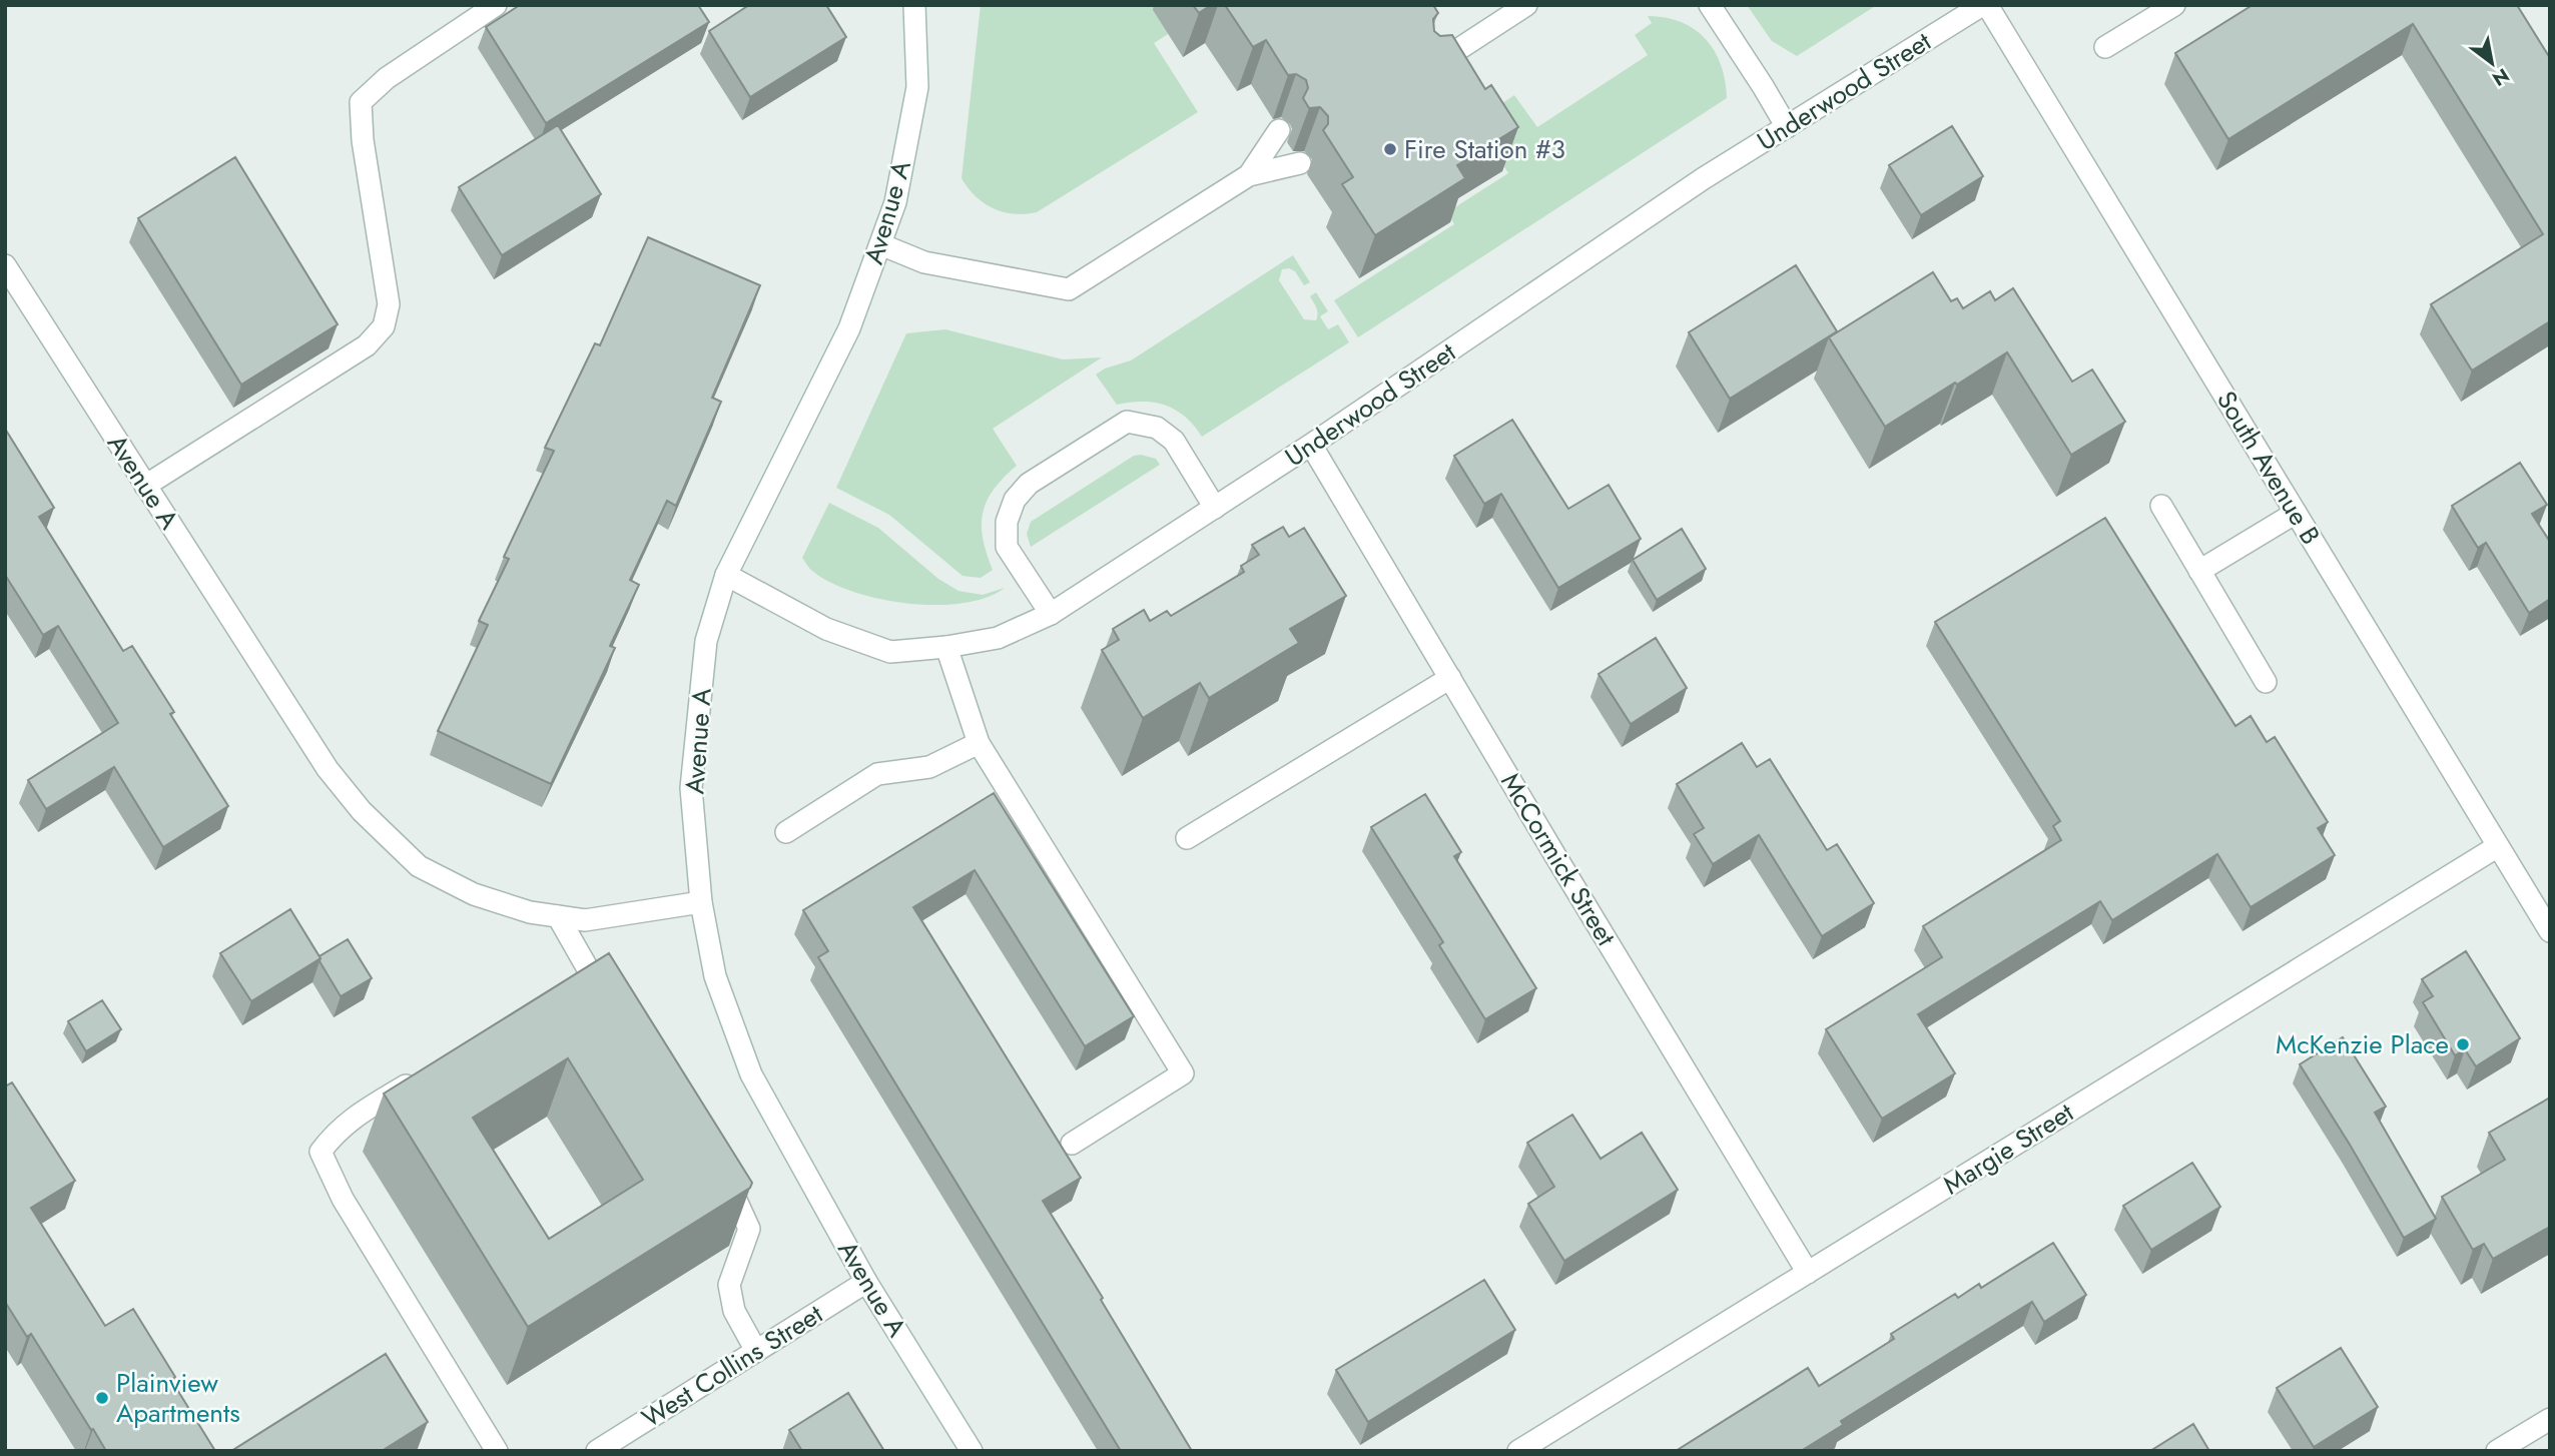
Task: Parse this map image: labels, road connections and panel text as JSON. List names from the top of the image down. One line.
{"streets":{"street":["Underwood Street","Avenue A","South Avenue B","McCormick Street","Margie Street","West Collins Street"]},"crossings":[["Underwood Street","Avenue A"],["Underwood Street","South Avenue B"],["Underwood Street","McCormick Street"],["Avenue A","West Collins Street"],["South Avenue B","Margie Street"],["McCormick Street","Margie Street"]],"places":["Fire Station #3","McKenzie Place","Plainview Apartments"],"north":"bottom right"}
